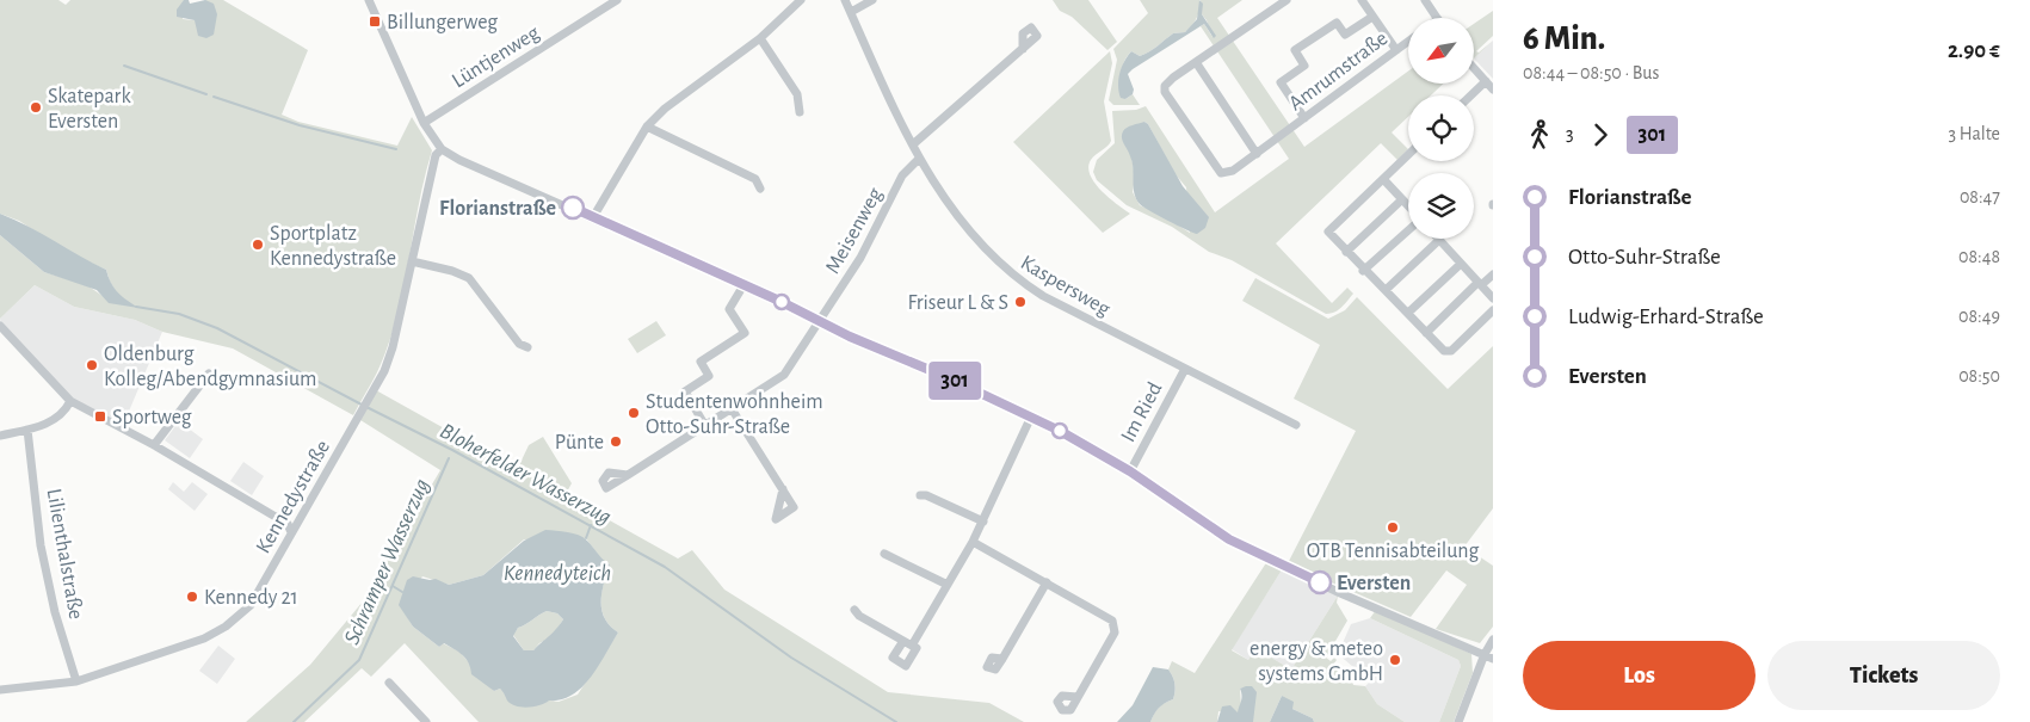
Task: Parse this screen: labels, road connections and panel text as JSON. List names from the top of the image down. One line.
{"streets":{"street":["Lüntjenweg","Amrumstraße","Meisenweg","Kaspersweg","Im Ried","Kennedystraße","Lilienthalstraße"]},"crossings":[["Meisenweg","Kaspersweg"],["Kaspersweg","Im Ried"],["Kennedystraße","Lilienthalstraße"]],"water":["Bloherfelder Wasserzug","Schramper Wasserzug","Kennedyteich"],"places":{"transit":["Billungerweg","Sportweg"],"other":["Skatepark Eversten","Florianstraße","Sportplatz Kennedystraße","Friseur L & S","Oldenburg Kolleg/Abendgymnasium","Studentenwohnheim Otto-Suhr-Straße","Pünte","OTB Tennisabteilung","Eversten","Kennedy 21","energy & meteo systems GmbH"]},"lines":["bus line 301"],"north":"bottom left","page":{"on_map":"301","heading":["6 Min.","08:44 – 08:50 · Bus","2.90 €"],"legs":["3","301","3 Halte"],"list":[{"name":"Florianstraße","value":"08:47"},{"name":"Otto-Suhr-Straße","value":"08:48"},{"name":"Ludwig-Erhard-Straße","value":"08:49"},{"name":"Eversten","value":"08:50"}],"buttons":["Los","Tickets"]}}
